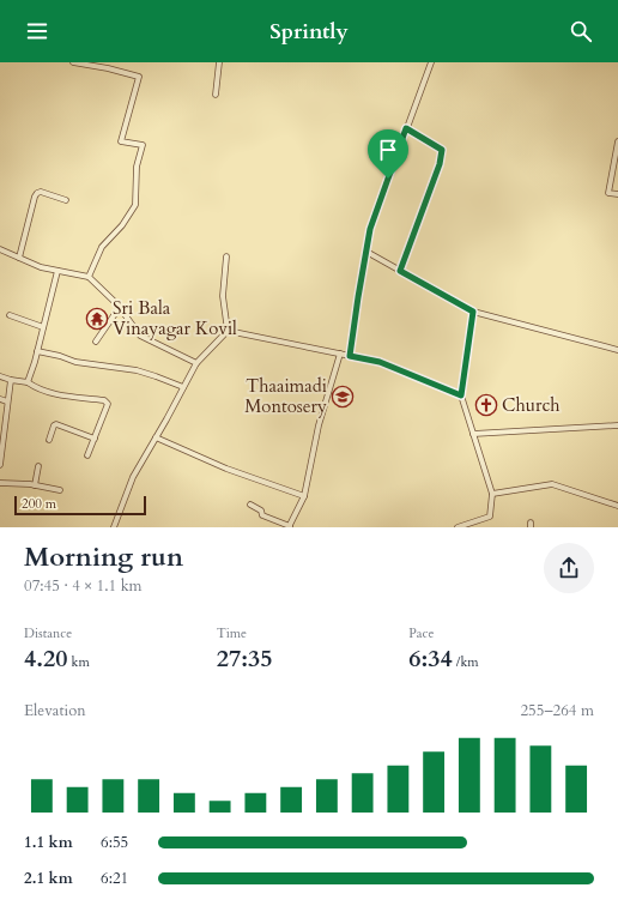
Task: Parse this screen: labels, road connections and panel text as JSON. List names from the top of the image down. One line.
{"places":{"temple":["Sri Bala Vinayagar Kovil"],"school or university":["Thaaimadi Montosery"],"church":["Church"]},"scale_bar":"200 m","page":{"header":"Sprintly","scale":"200 m","heading":["Morning run","07:45 · 4 × 1.1 km"],"stats":[["Distance","4.20 km"],["Time","27:35"],["Pace","6:34 /km"]],"chart":["Elevation","255–264 m"],"list":[{"name":"1.1 km","note":"6:55"},{"name":"2.1 km","note":"6:21"}]}}
